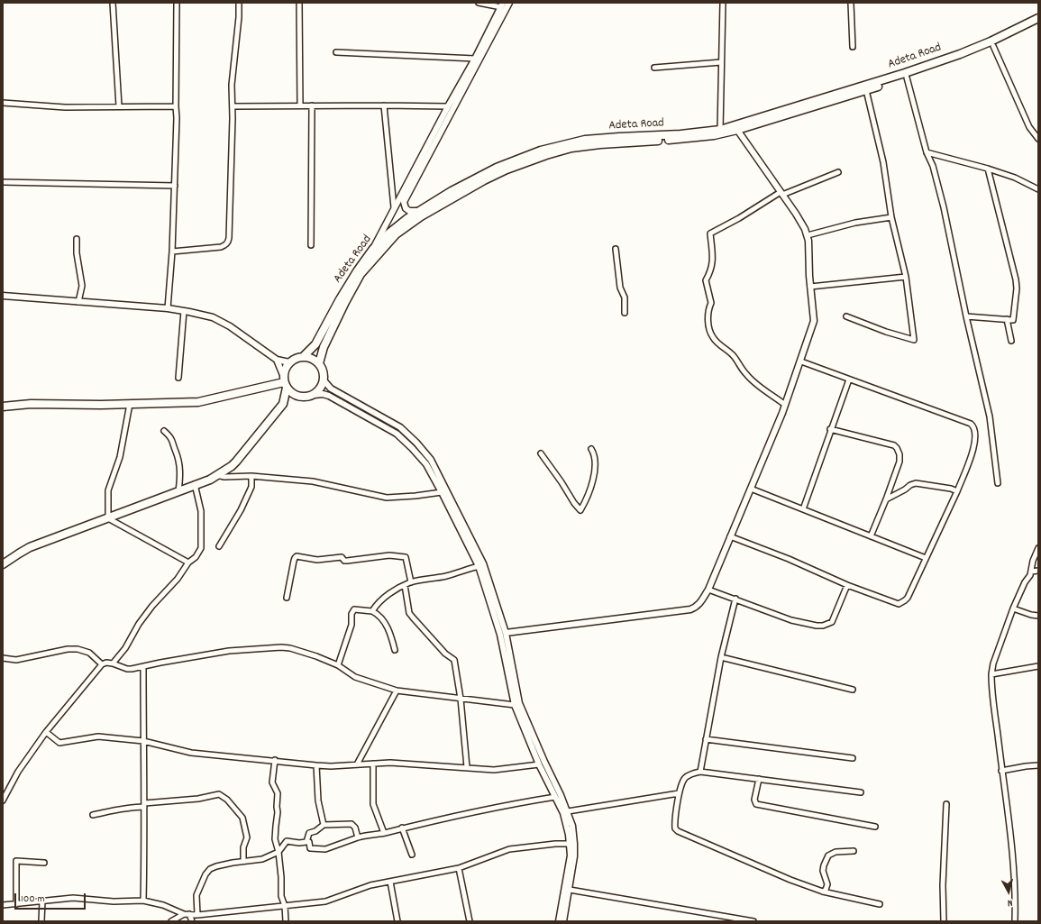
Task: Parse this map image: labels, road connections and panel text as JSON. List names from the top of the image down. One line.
{"streets":{"main road":["Adeta Road"]},"scale_bar":"100 m","north":"bottom"}
